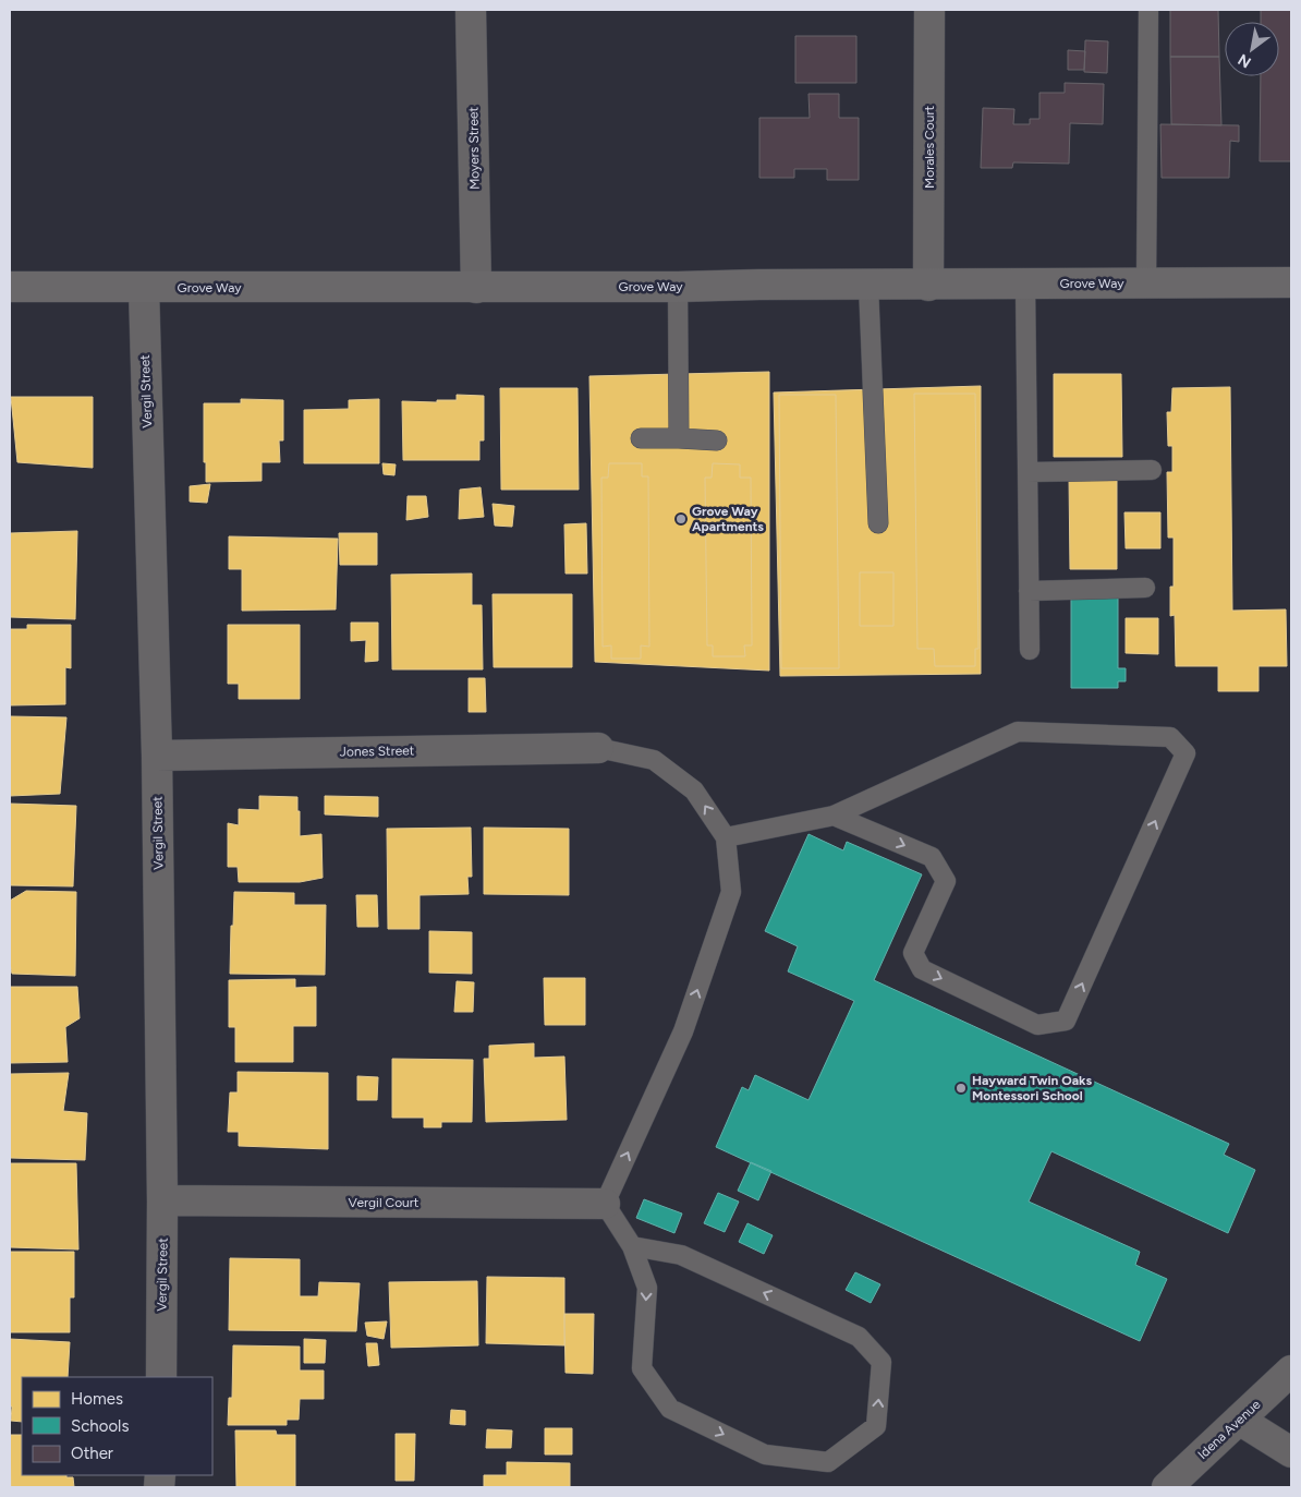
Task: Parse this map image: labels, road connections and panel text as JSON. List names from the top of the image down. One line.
{"streets":{"main road":["Grove Way"],"street":["Morales Court","Moyers Street","Vergil Street","Jones Street","Vergil Court","Idena Avenue"]},"crossings":[["Morales Court","Grove Way"],["Moyers Street","Grove Way"],["Grove Way","Vergil Street"],["Vergil Street","Jones Street"],["Vergil Street","Vergil Court"]],"places":["Grove Way Apartments","Hayward Twin Oaks Montessori School"],"legend":["Homes","Schools","Other"],"north":"bottom left"}
